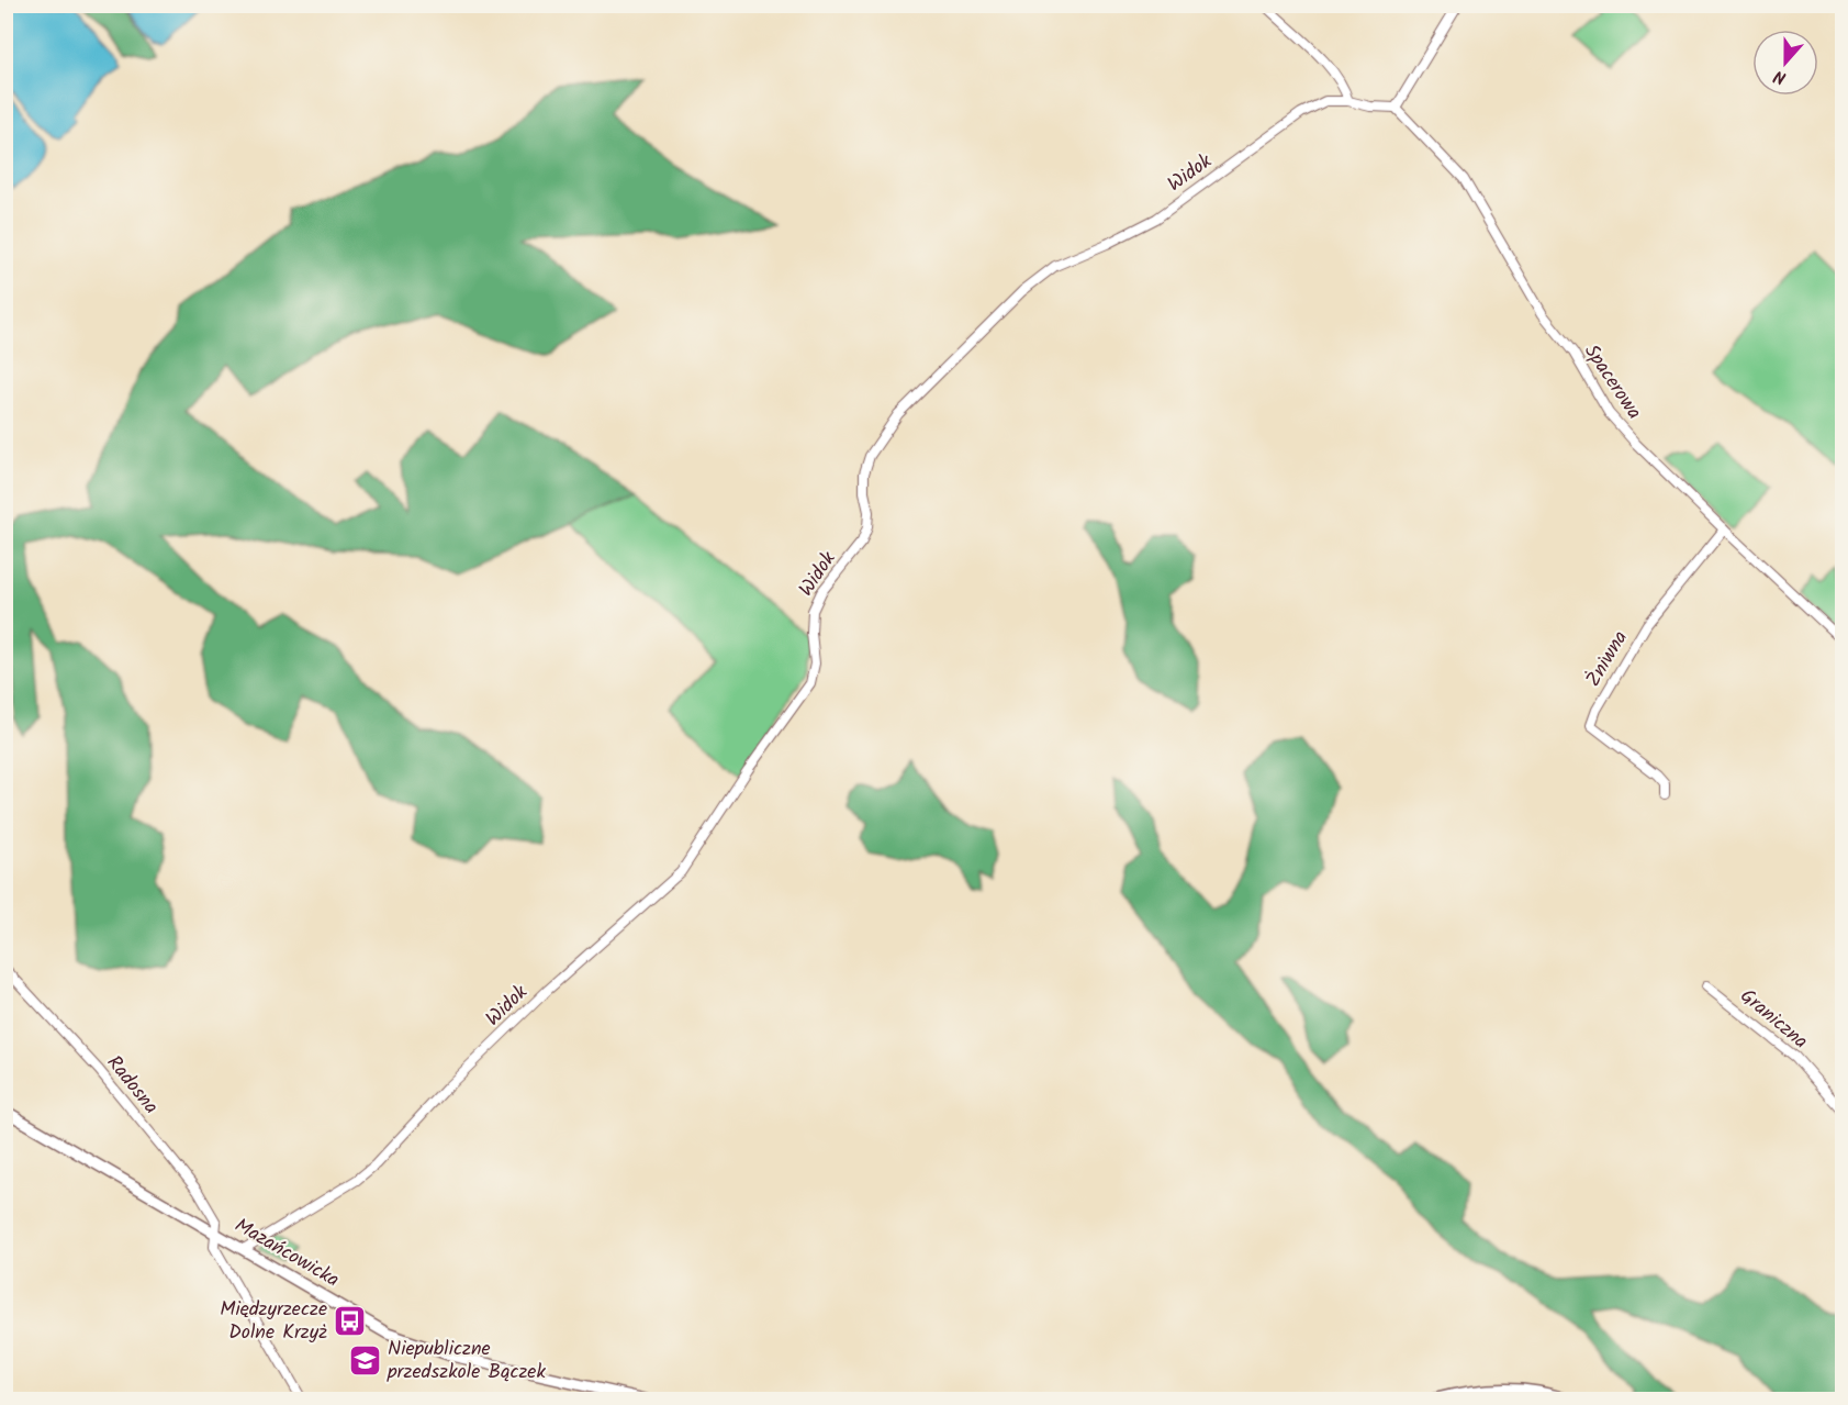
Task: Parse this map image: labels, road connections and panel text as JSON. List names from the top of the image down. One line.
{"streets":{"street":["Widok","Spacerowa","Żniwna","Graniczna","Radosna","Mazańcowicka"]},"crossings":[["Widok","Spacerowa"],["Widok","Mazańcowicka"],["Spacerowa","Żniwna"],["Radosna","Mazańcowicka"]],"places":{"bus stop":["Międzyrzecze Dolne Krzyż"],"school or university":["Niepubliczne przedszkole Bączek"]},"north":"bottom"}
